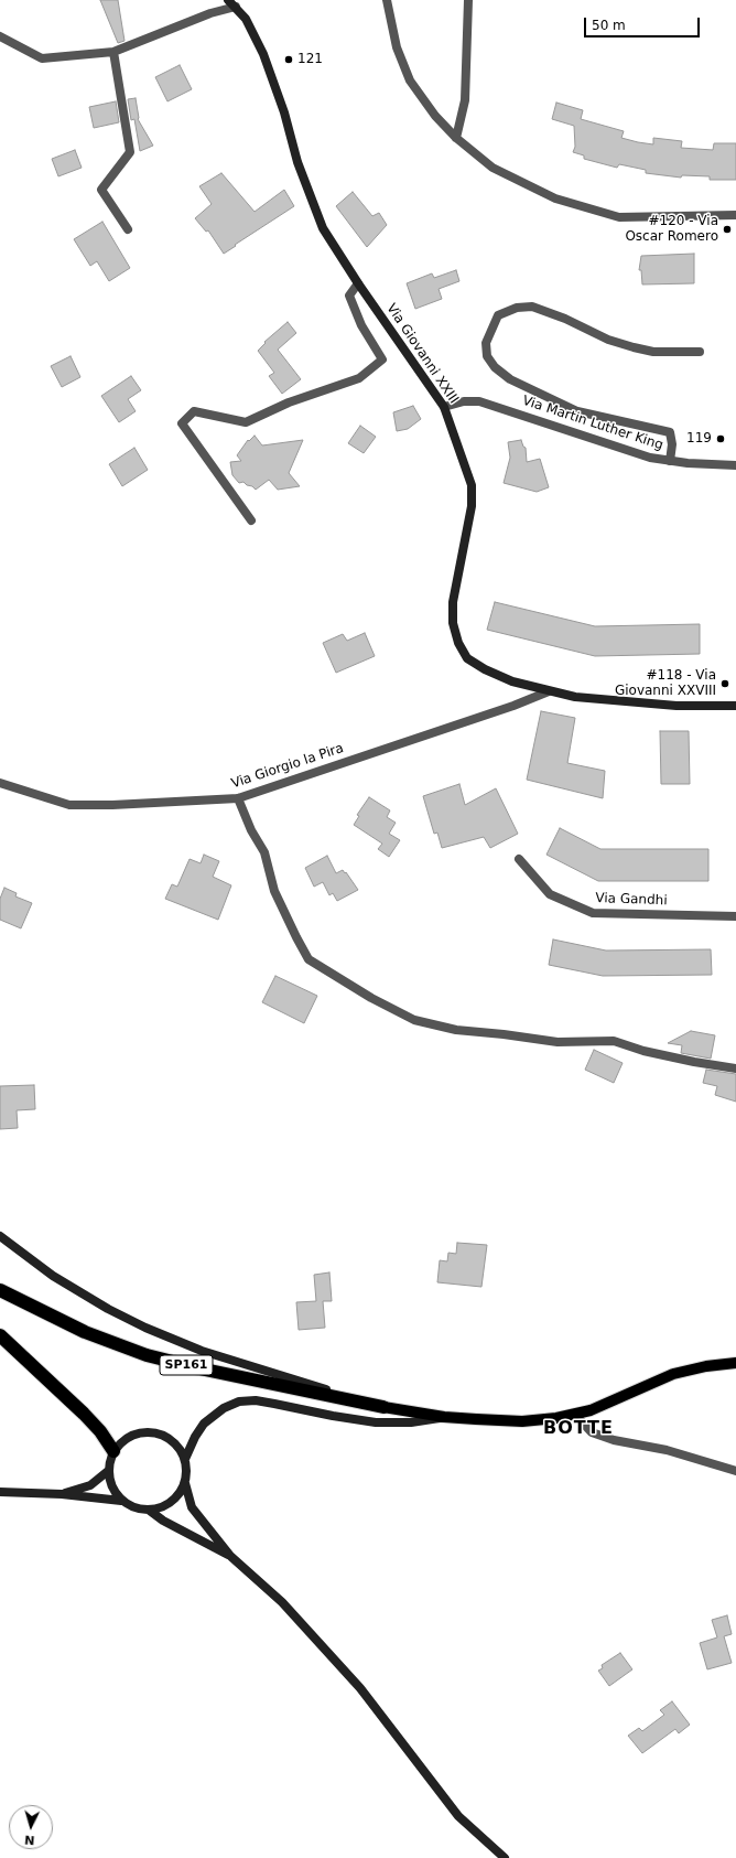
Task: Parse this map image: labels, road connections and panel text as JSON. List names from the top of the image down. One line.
{"streets":{"highway":["SP161"],"main road":["Via Giovanni XXIII"],"street":["Via Martin Luther King","Via Giorgio la Pira","Via Gandhi"]},"crossings":[["Via Giovanni XXIII","Via Martin Luther King"],["Via Giovanni XXIII","Via Giorgio la Pira"]],"districts":["BOTTE"],"places":["121","#120 - Via Oscar Romero","119","#118 - Via Giovanni XXVIII"],"scale_bar":"50 m","north":"bottom"}
